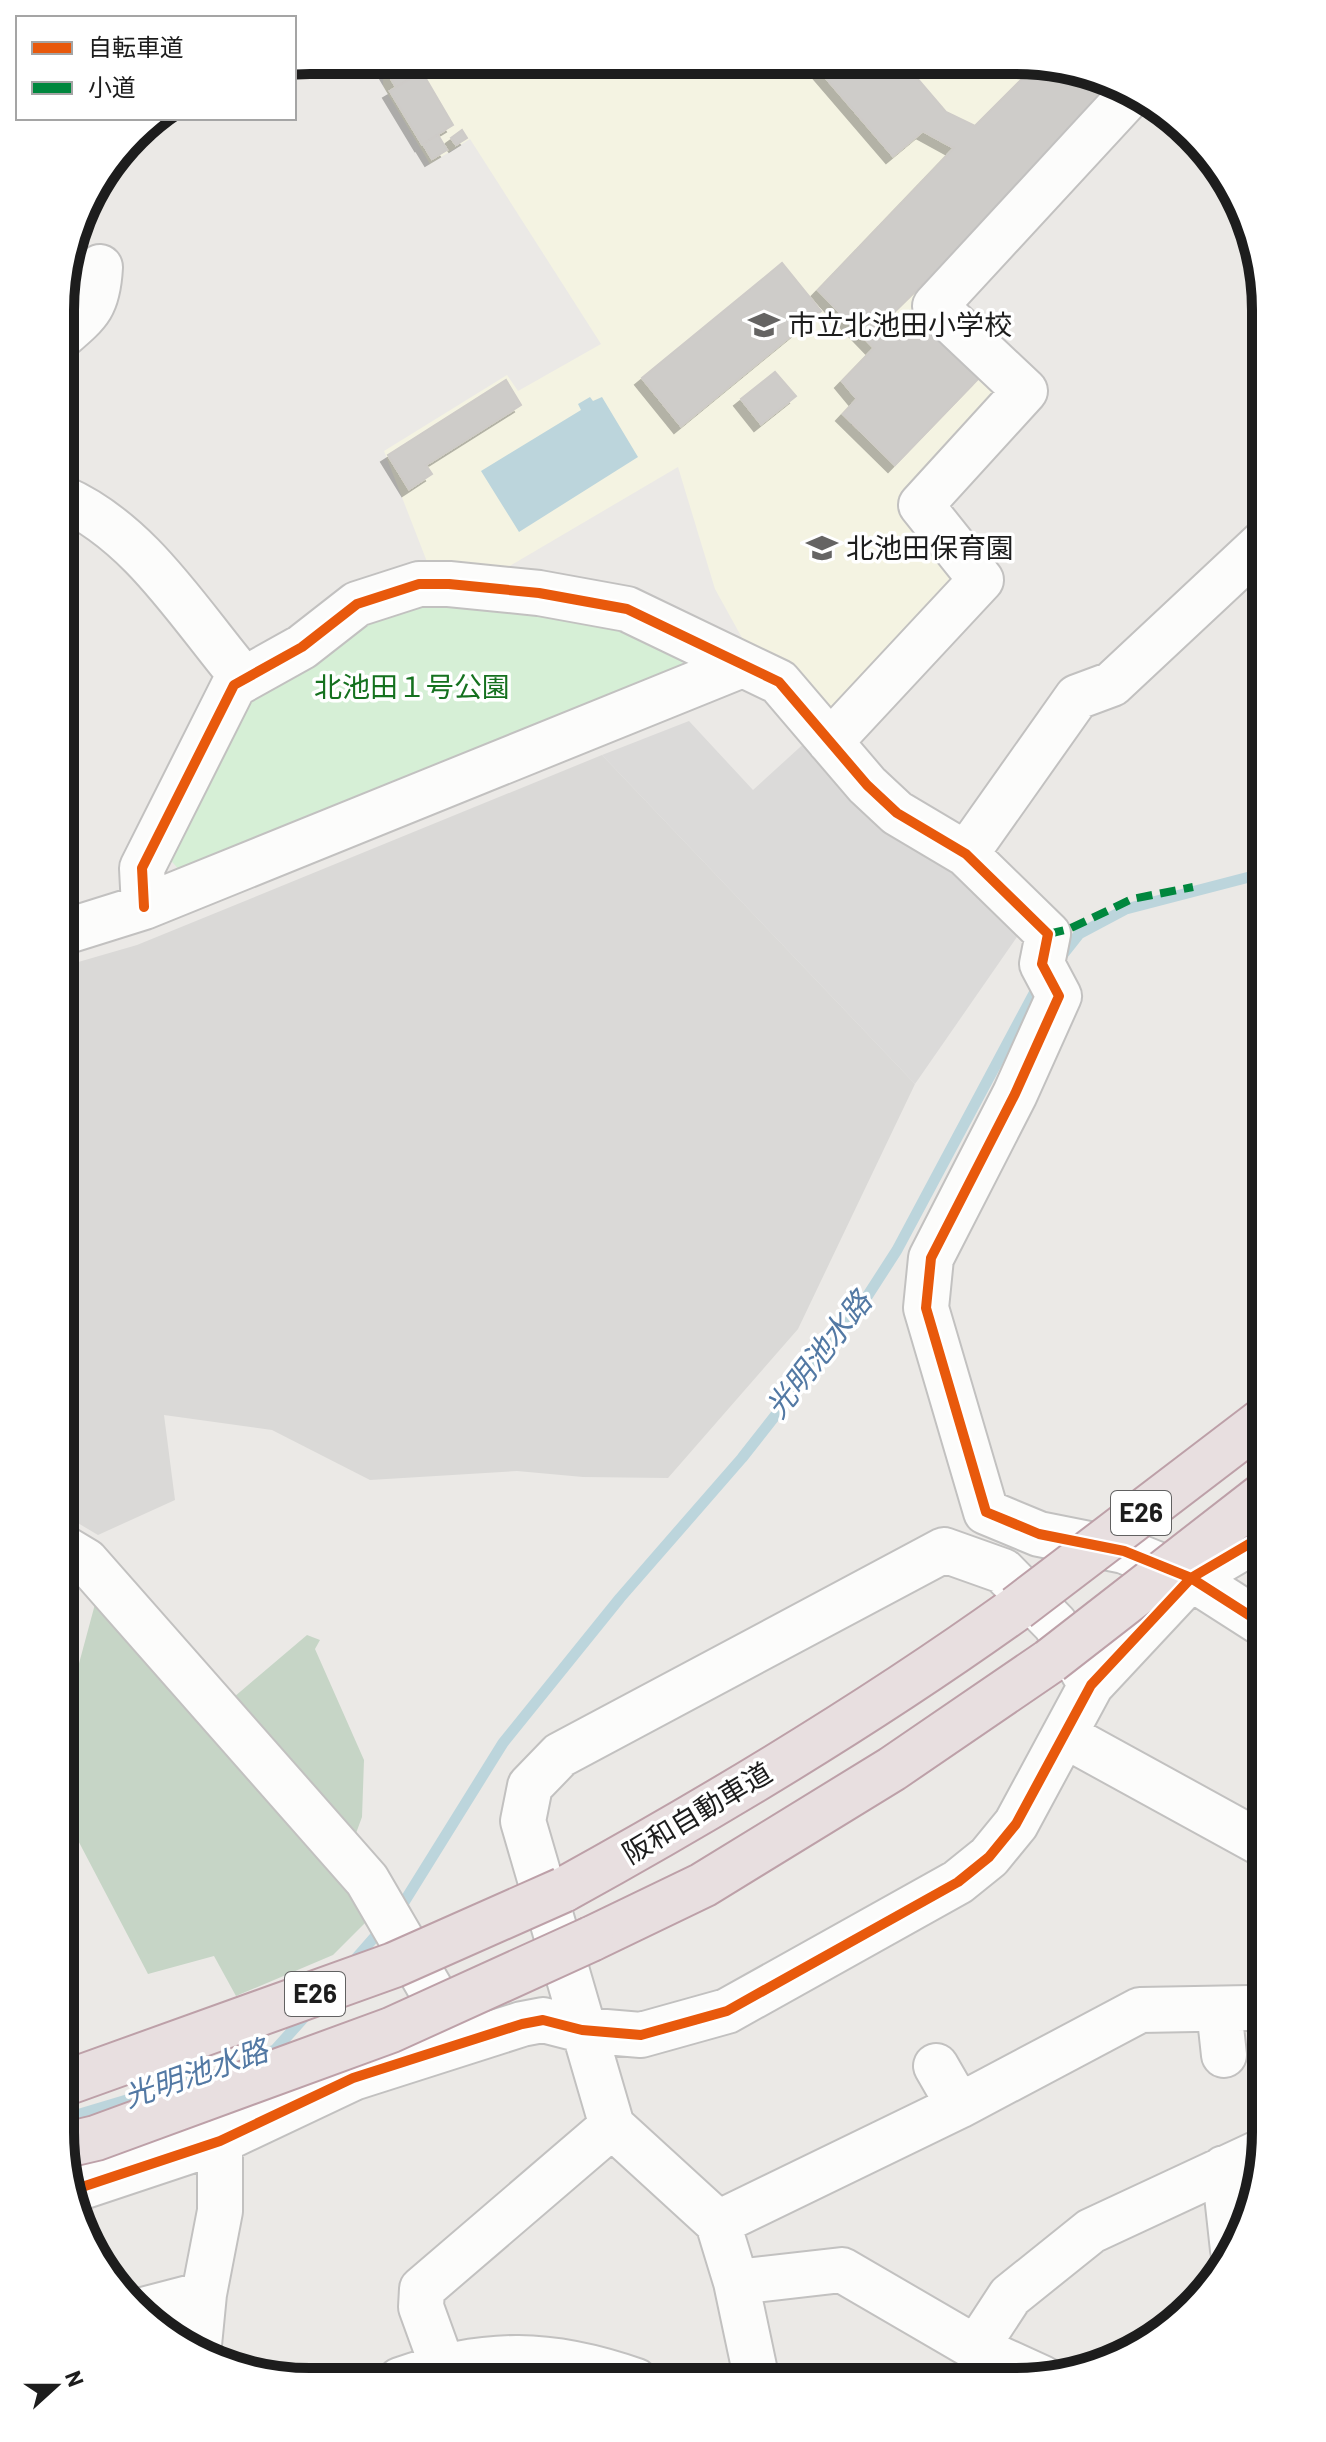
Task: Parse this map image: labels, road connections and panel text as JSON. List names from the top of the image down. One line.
{"streets":{"highway":["E26","阪和自動車道"]},"water":["光明池水路"],"parks":["北池田１号公園"],"places":{"school or university":["市立北池田小学校","北池田保育園"]},"legend":["自転車道","小道"],"north":"right"}
